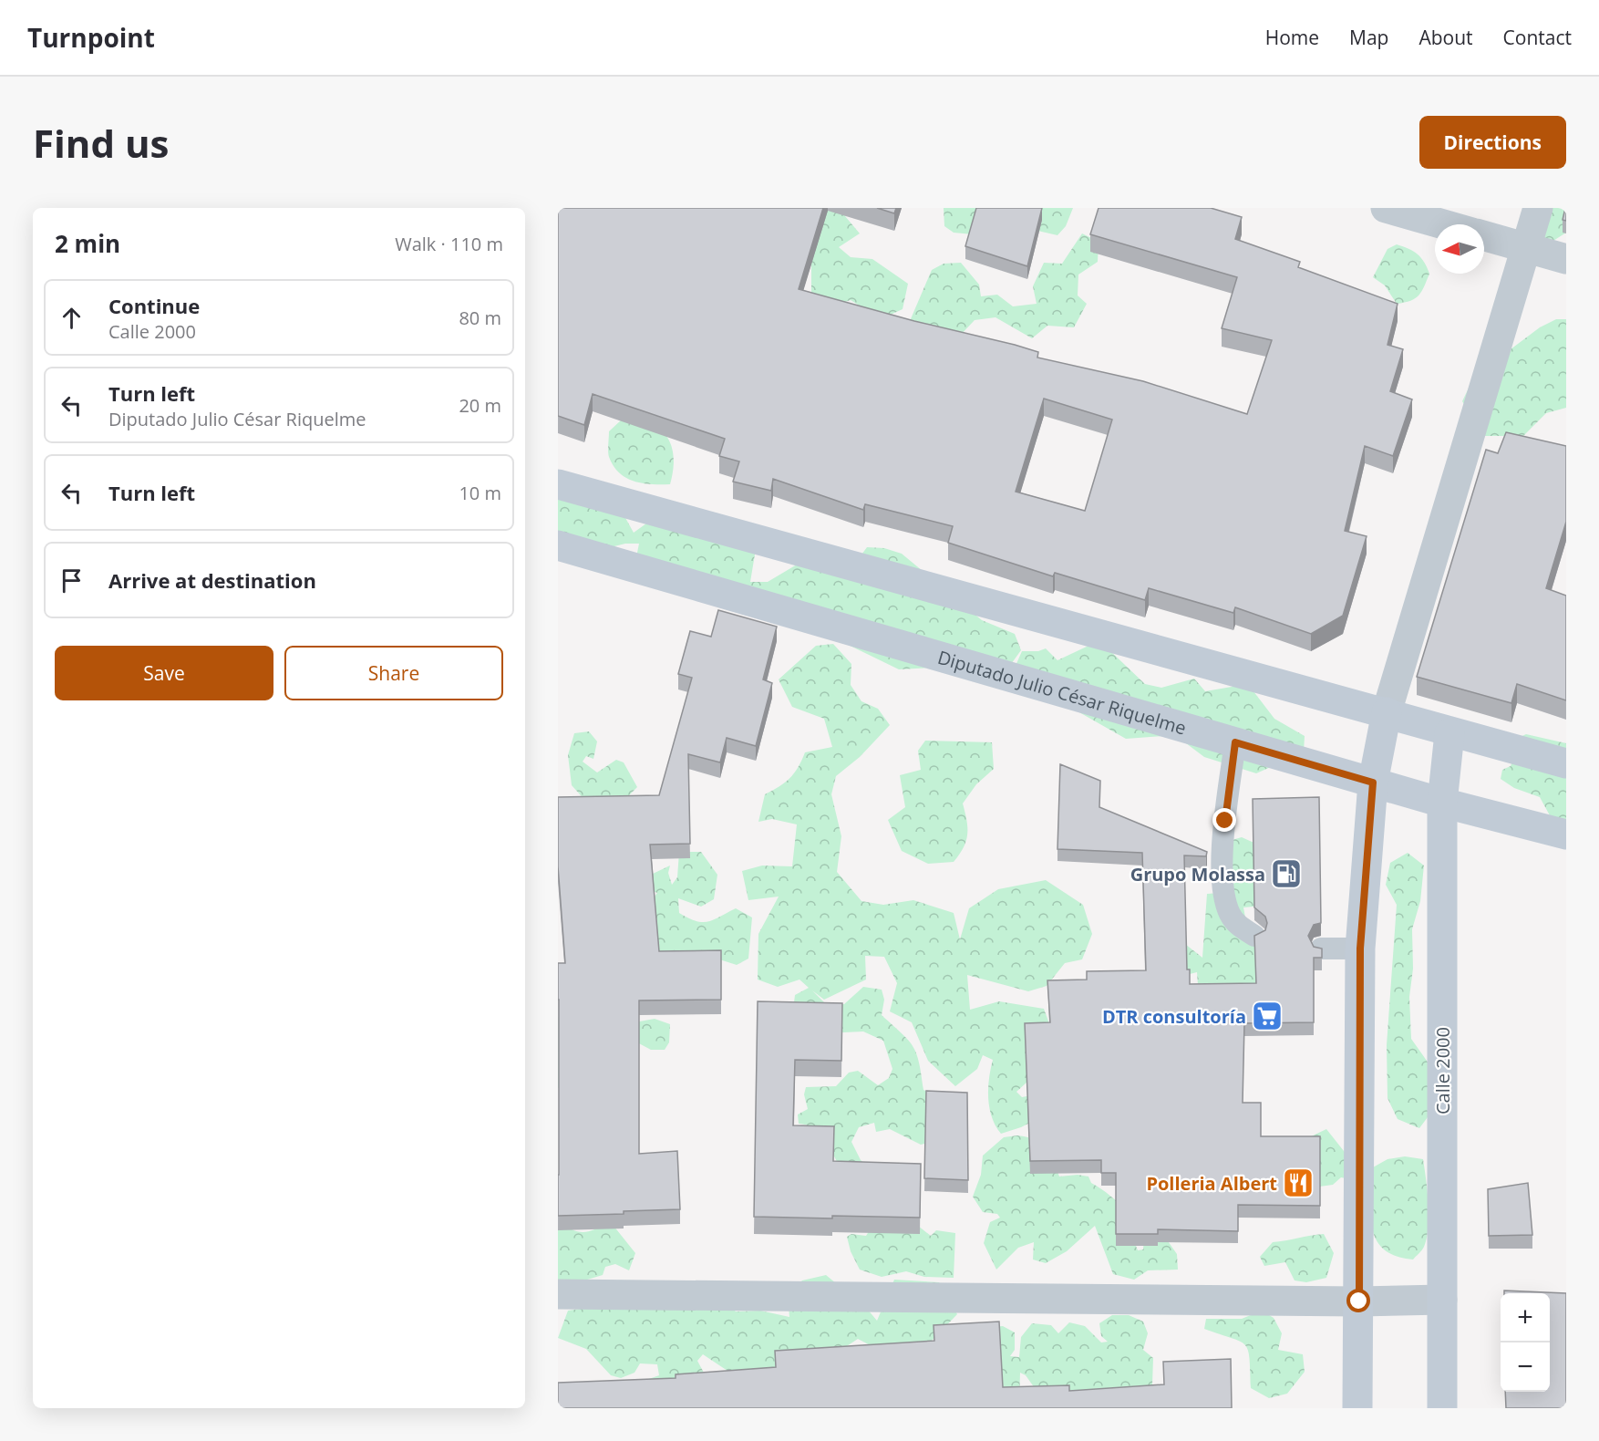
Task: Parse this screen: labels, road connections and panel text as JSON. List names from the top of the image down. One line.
{"streets":{"street":["Diputado Julio César Riquelme","Calle 2000"]},"crossings":[["Diputado Julio César Riquelme","Calle 2000"]],"places":{"fuel station":["Grupo Molassa"],"supermarket":["DTR consultoría"],"restaurant":["Polleria Albert"]},"north":"left","page":{"header":"Turnpoint","nav":["Home","Map","About","Contact"],"buttons":["Directions",["Save","Share"]],"title":"Find us","heading":["2 min","Walk · 110 m"],"list":[["Continue","Calle 2000","80 m"],["Turn left","Diputado Julio César Riquelme","20 m"],["Turn left","10 m"],"Arrive at destination"],"map_buttons":["+","−"]}}
